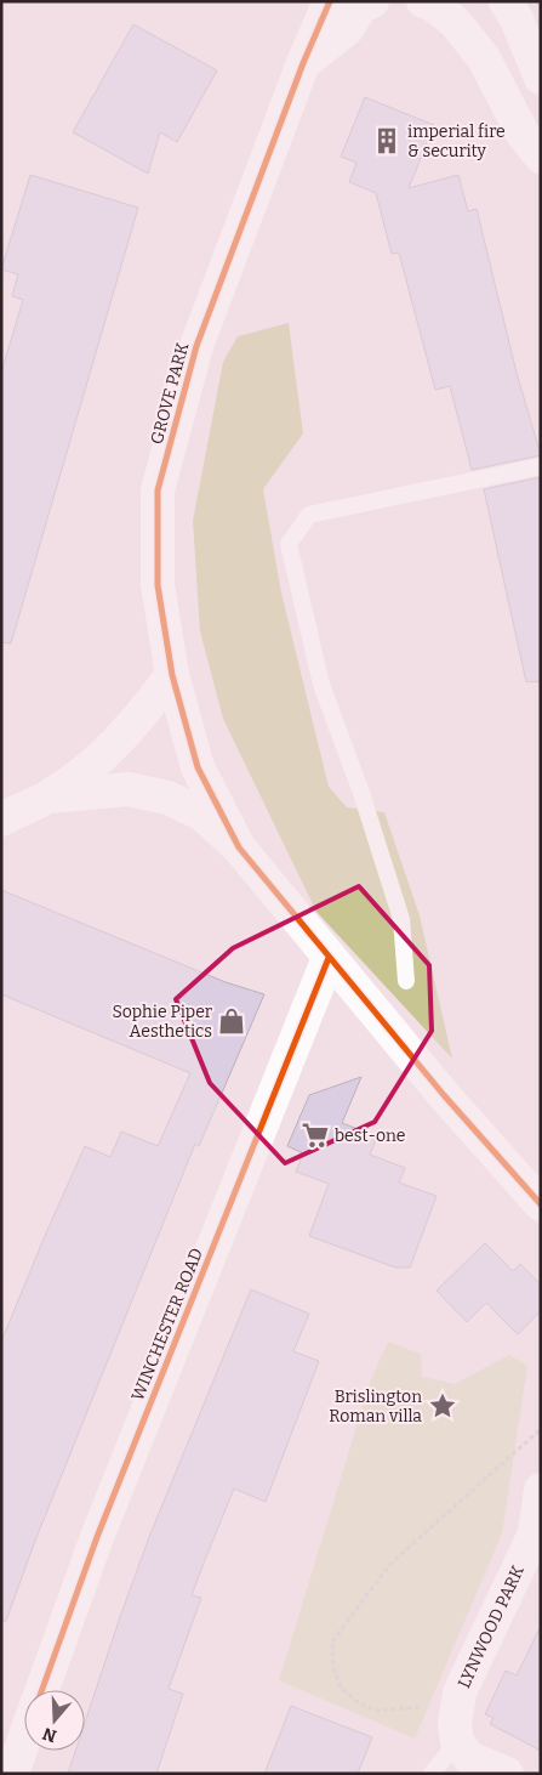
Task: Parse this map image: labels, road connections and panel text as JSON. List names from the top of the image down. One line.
{"streets":{"main road":["GROVE PARK","WINCHESTER ROAD","LYNWOOD PARK"]},"places":{"building":["imperial fire & security"],"shop":["Sophie Piper Aesthetics"],"supermarket":["best-one"],"place":["Brislington Roman villa"]},"north":"bottom"}
